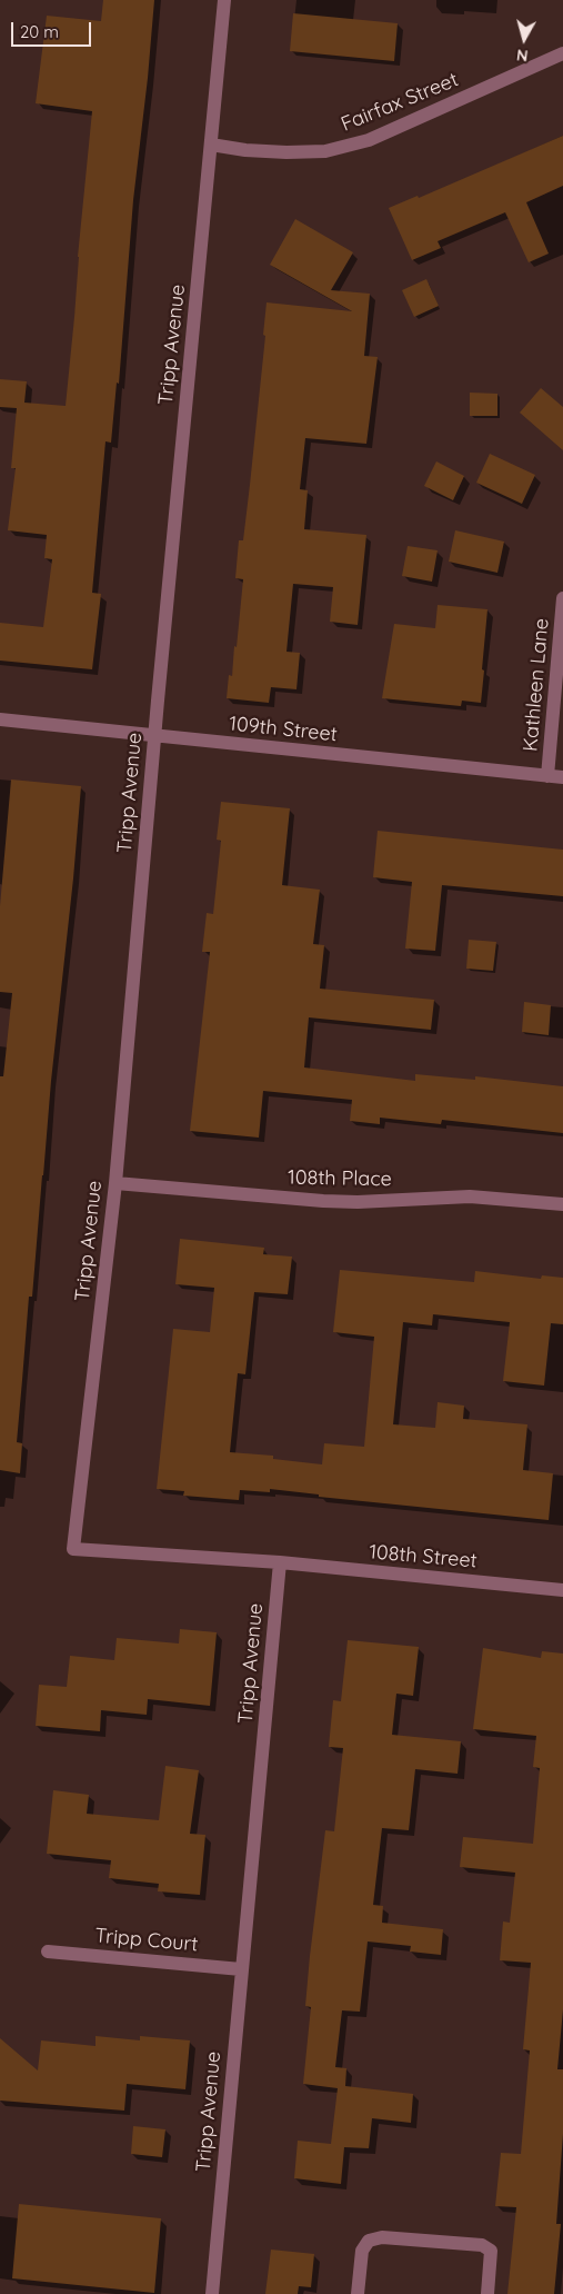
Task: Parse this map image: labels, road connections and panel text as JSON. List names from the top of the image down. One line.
{"streets":{"street":["Fairfax Street","Tripp Avenue","Kathleen Lane","109th Street","108th Place","108th Street","Tripp Court"]},"crossings":[["Fairfax Street","Tripp Avenue"],["Tripp Avenue","109th Street"],["Tripp Avenue","108th Place"],["Tripp Avenue","108th Street"],["Tripp Avenue","Tripp Court"],["Kathleen Lane","109th Street"]],"scale_bar":"20 m","north":"bottom"}
